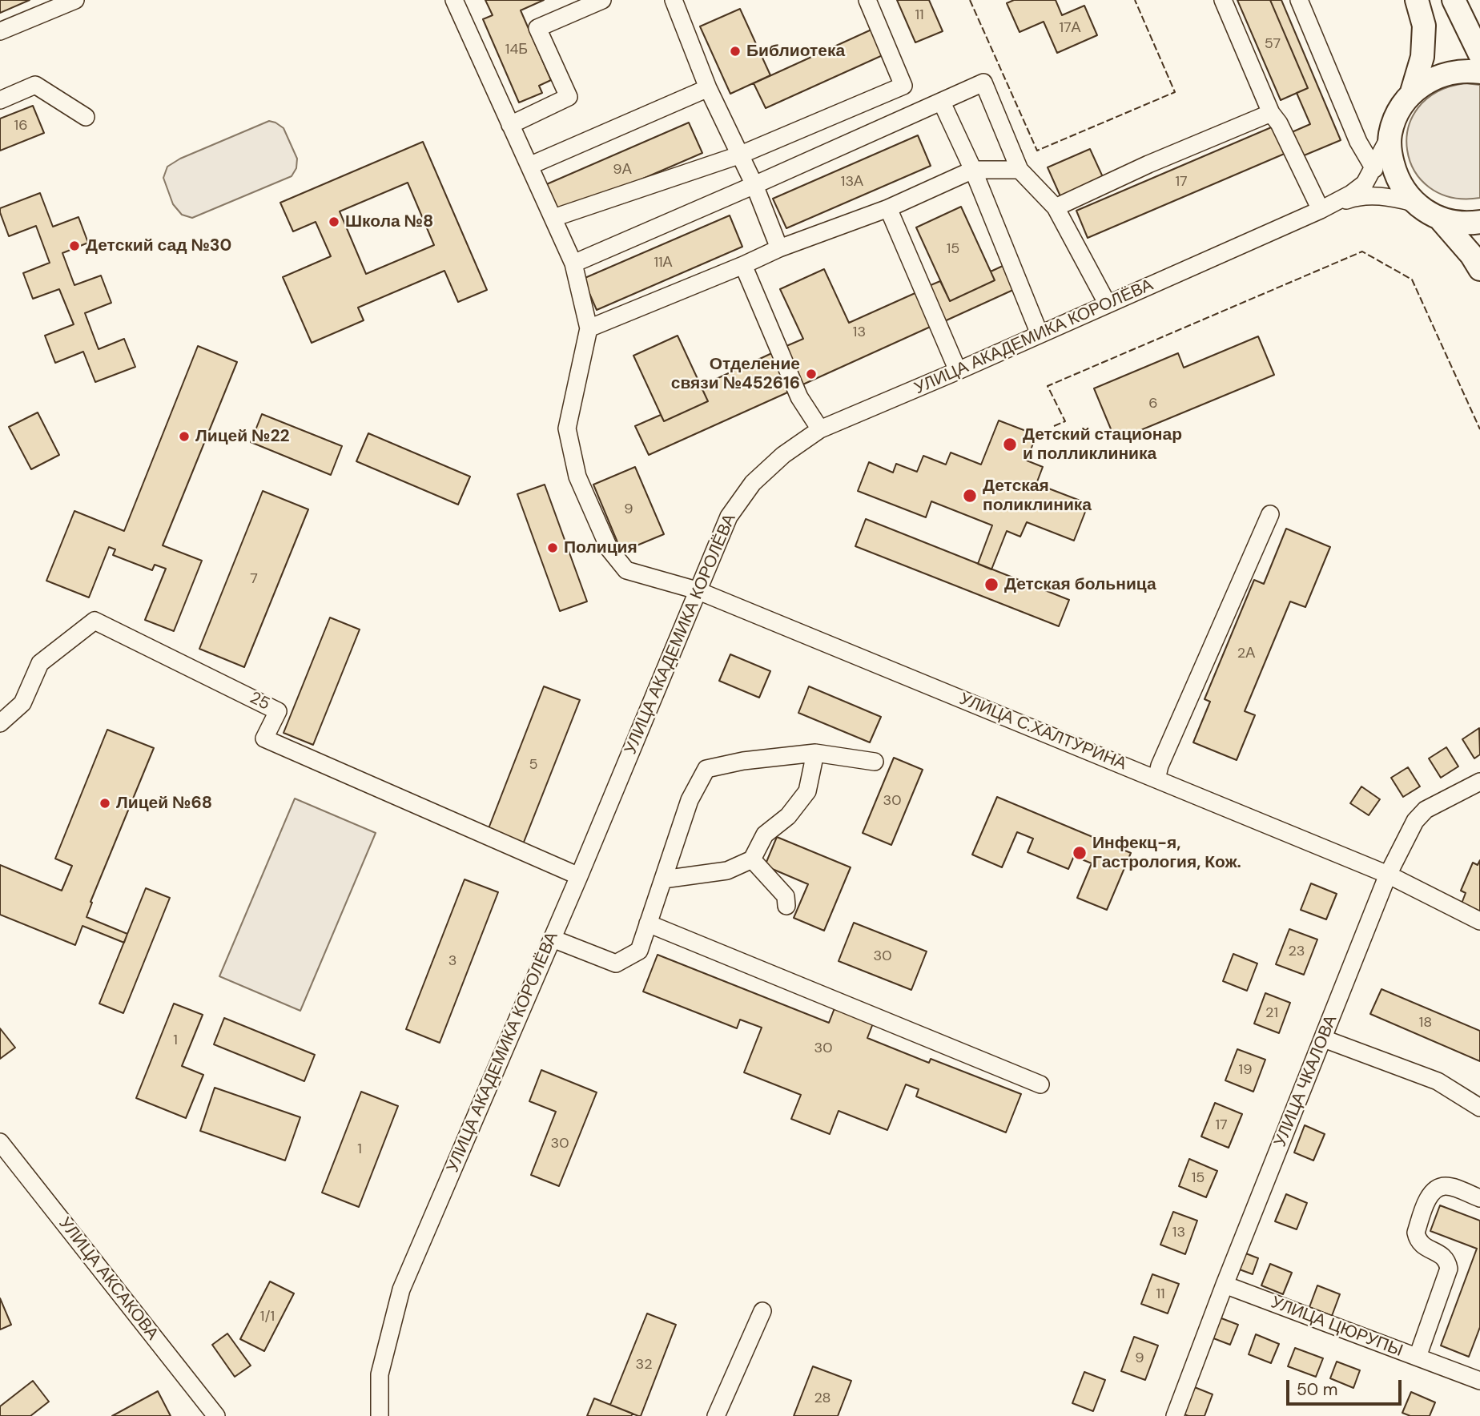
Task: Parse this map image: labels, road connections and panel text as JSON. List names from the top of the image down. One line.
{"streets":{"street":["УЛИЦА АКАДЕМИКА КОРОЛЁВА","25","УЛИЦА С.ХАЛТУРИНА","УЛИЦА ЧКАЛОВА","УЛИЦА АКСАКОВА","УЛИЦА ЦЮРУПЫ"]},"crossings":[["УЛИЦА АКАДЕМИКА КОРОЛЁВА","25"],["УЛИЦА АКАДЕМИКА КОРОЛЁВА","УЛИЦА С.ХАЛТУРИНА"],["УЛИЦА С.ХАЛТУРИНА","УЛИЦА ЧКАЛОВА"],["УЛИЦА ЧКАЛОВА","УЛИЦА ЦЮРУПЫ"]],"places":["Библиотека","Школа №8","Детский сад №30","Отделение связи №452616","Лицей №22","Детский стационар и полликлиника","Детская поликлиника","Полиция","Детская больница","Лицей №68","Инфекц-я, Гастрология, Кож."],"house_numbers":["11","17А","57","14Б","16","9А","13А","17","15","11А","13","6","9","7","2А","5","30","23","30","3","21","18","1","30","19","17","30","1","15","13","11","1/1","9","32","28"],"scale_bar":"50 m"}
